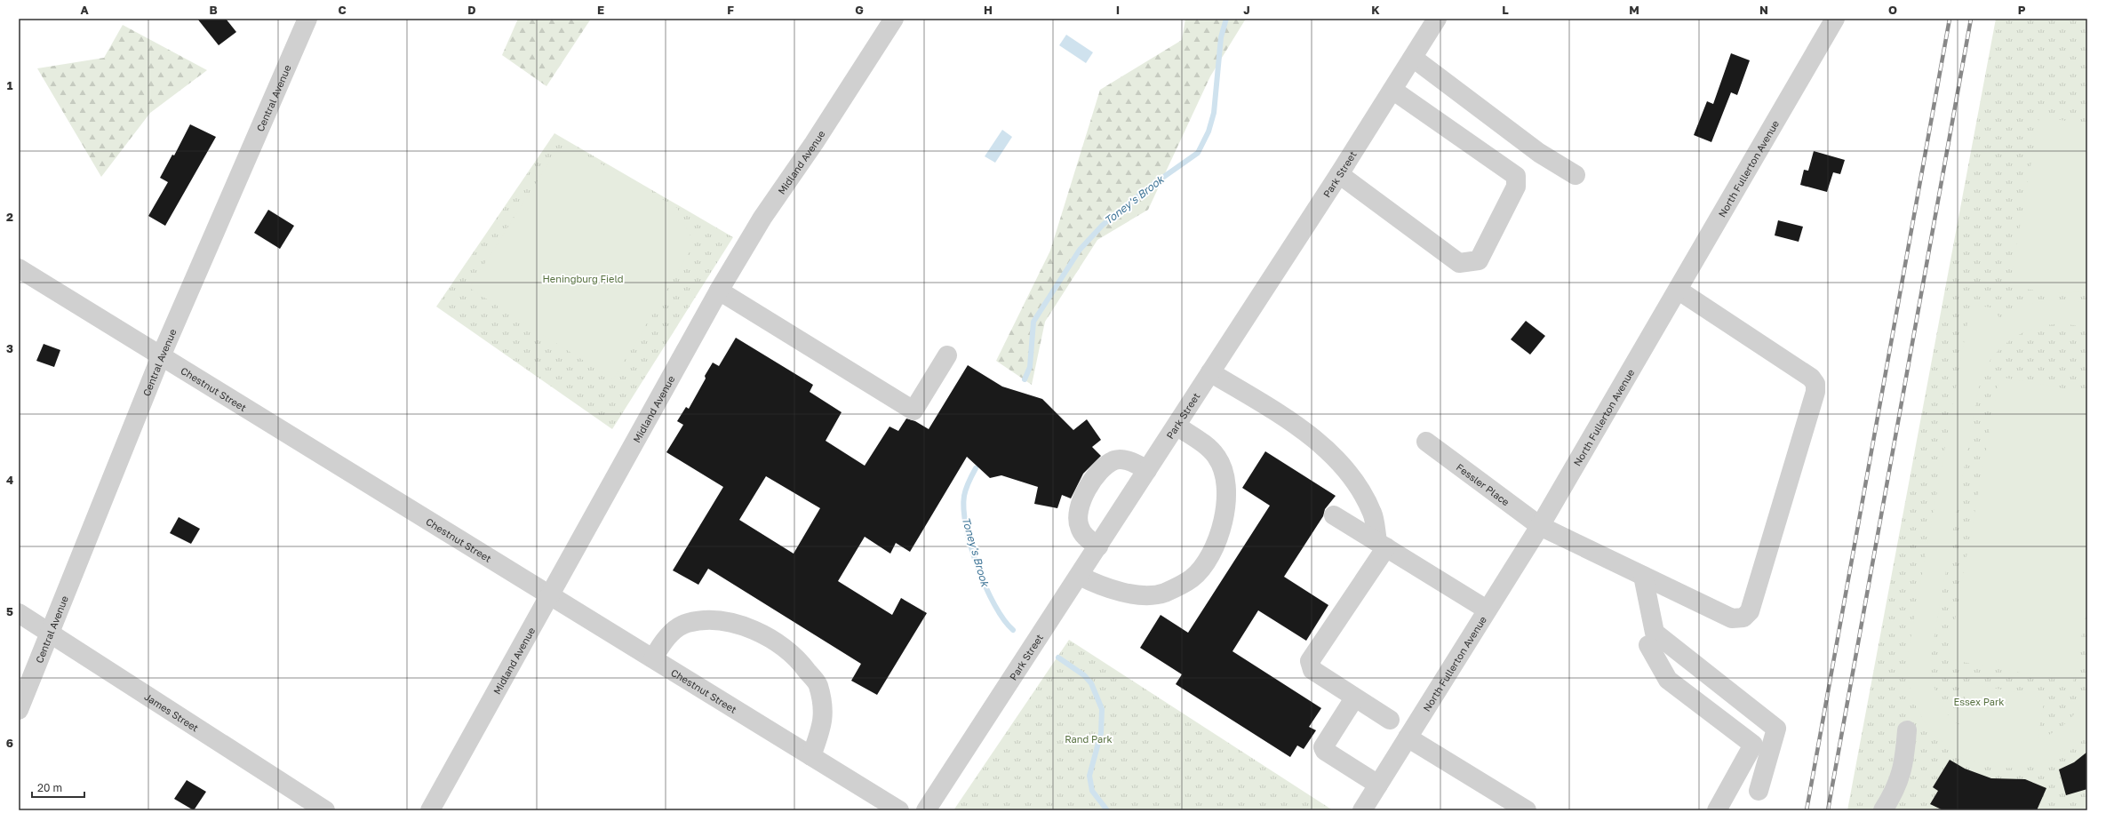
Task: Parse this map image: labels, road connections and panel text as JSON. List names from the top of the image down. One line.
{"streets":{"street":["Central Avenue","Midland Avenue","North Fullerton Avenue","Park Street","Chestnut Street","Fessler Place","James Street"]},"crossings":[["Central Avenue","Chestnut Street"],["Central Avenue","James Street"],["Midland Avenue","Chestnut Street"],["North Fullerton Avenue","Fessler Place"]],"water":["Toney's Brook"],"parks":["Heningburg Field","Essex Park","Rand Park"],"scale_bar":"20 m","grid":{"columns":["A","B","C","D","E","F","G","H","I","J","K","L","M","N","O","P"],"rows":["1","2","3","4","5","6"]}}
